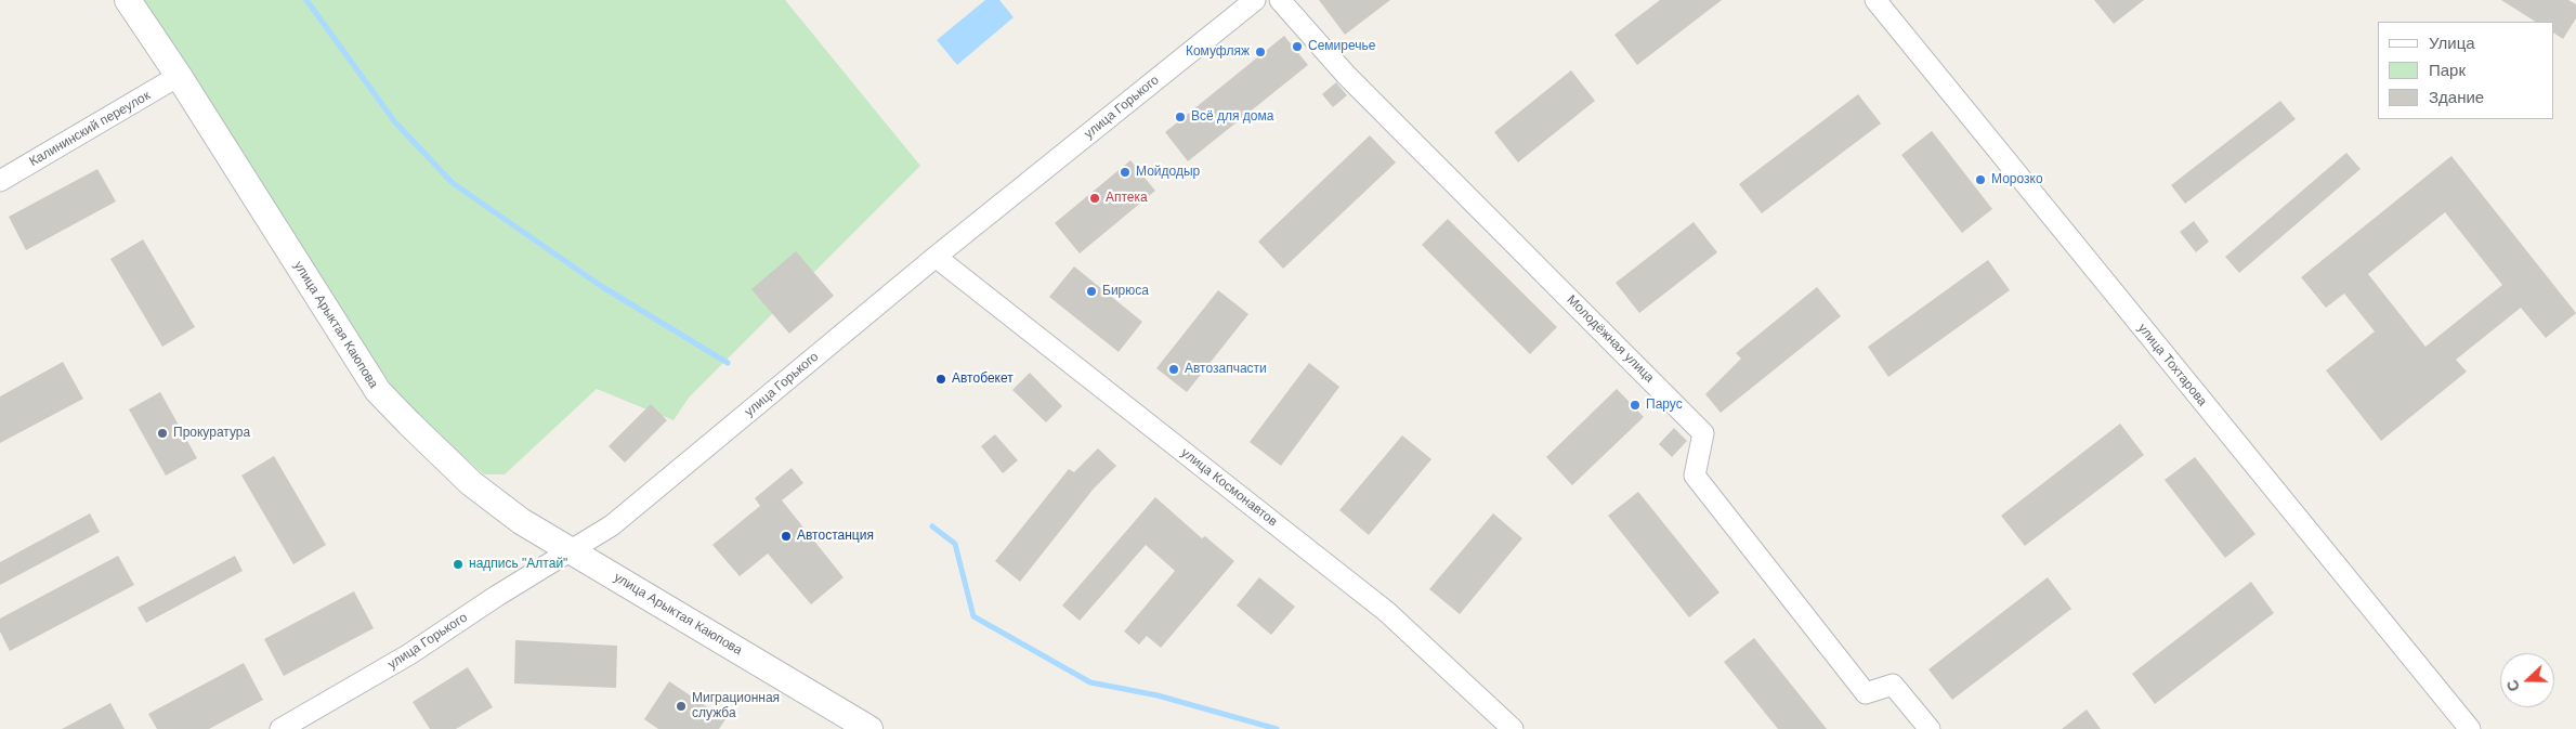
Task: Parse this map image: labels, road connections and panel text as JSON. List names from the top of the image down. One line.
{"streets":{"street":["улица Горького","Калининский переулок","улица Арыктая Каюпова","Молодёжная улица","улица Тохтарова","улица Космонавтов"]},"crossings":[["улица Горького","улица Арыктая Каюпова"],["улица Горького","улица Космонавтов"],["Калининский переулок","улица Арыктая Каюпова"]],"places":["Семиречье","Комуфляж","Всё для дома","Мойдодыр","Морозко","Аптека","Бирюса","Автозапчасти","Автобекет","Парус","Прокуратура","Автостанция","надпись \"Алтай\"","Миграционная служба"],"legend":["Улица","Парк","Здание"],"north":"left"}
